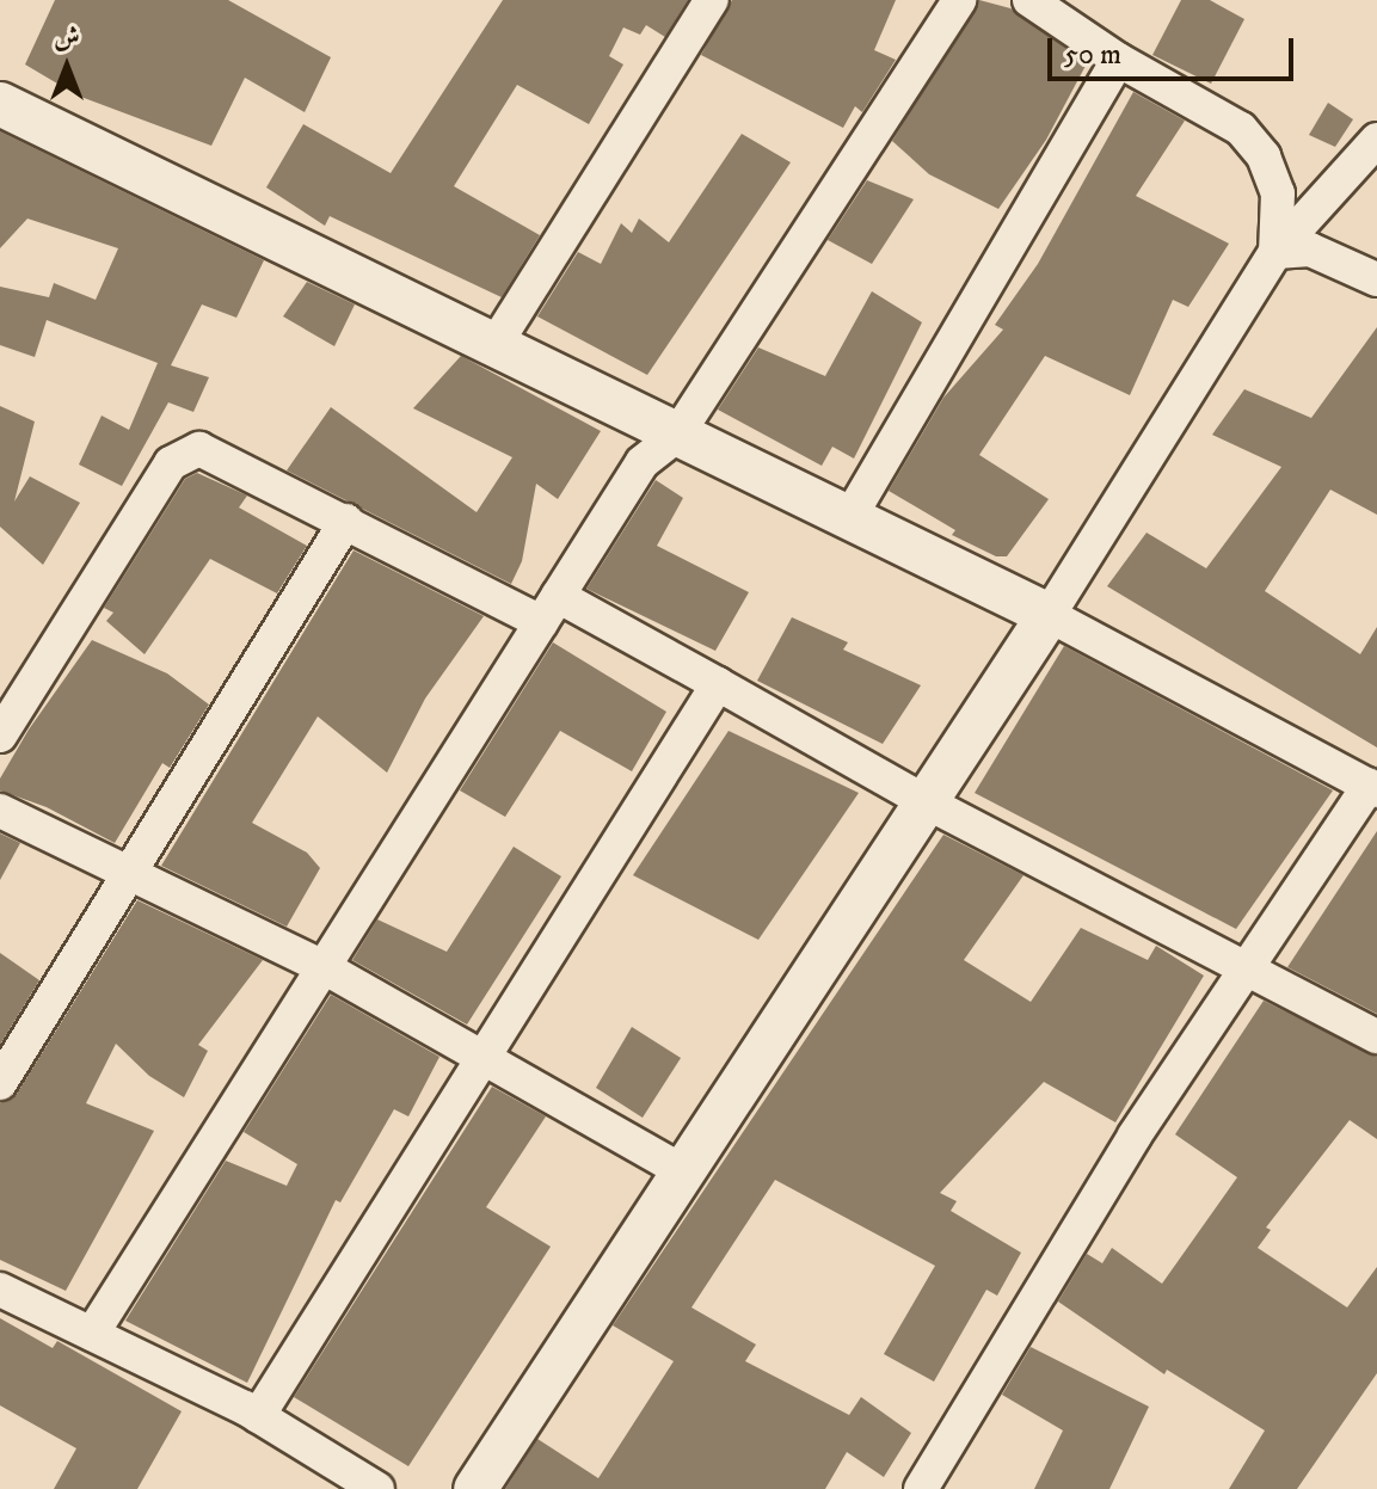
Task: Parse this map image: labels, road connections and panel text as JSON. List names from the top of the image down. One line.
{"scale_bar":"50 m","north":"top"}
